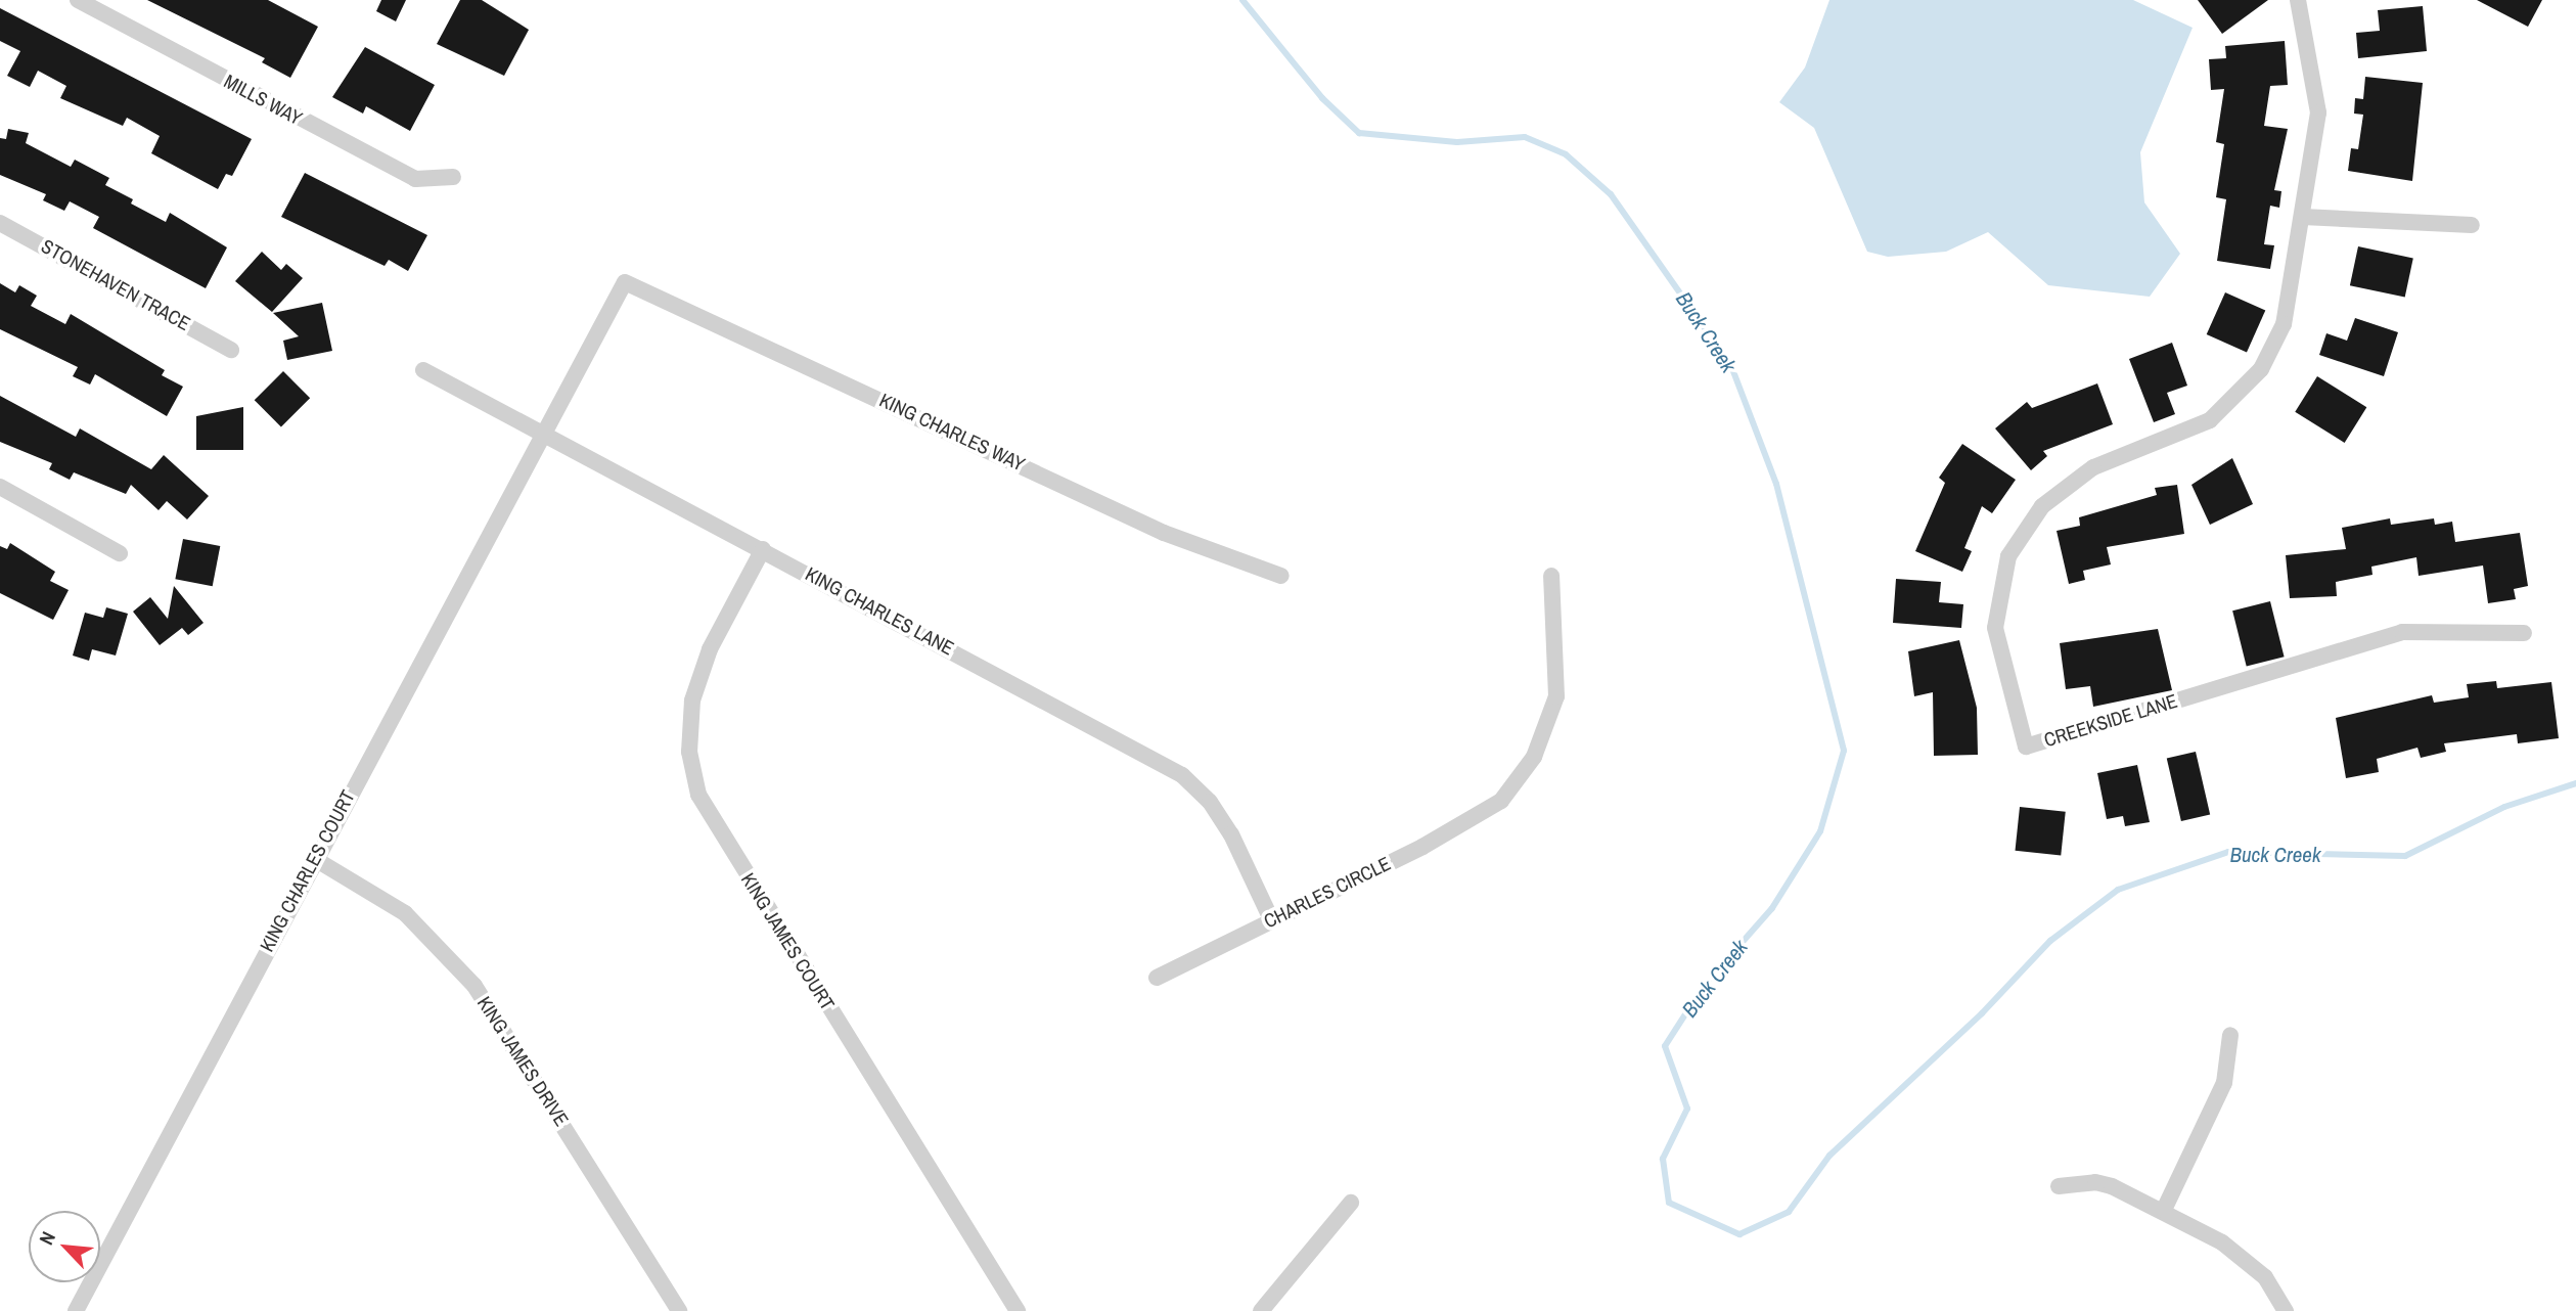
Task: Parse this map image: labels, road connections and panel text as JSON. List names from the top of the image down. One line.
{"streets":{"street":["MILLS WAY","STONEHAVEN TRACE","KING CHARLES WAY","KING CHARLES LANE","CREEKSIDE LANE","KING CHARLES COURT","CHARLES CIRCLE","KING JAMES COURT","KING JAMES DRIVE"]},"crossings":[["KING CHARLES WAY","KING CHARLES COURT"],["KING CHARLES LANE","KING CHARLES COURT"],["KING CHARLES LANE","CHARLES CIRCLE"],["KING CHARLES LANE","KING JAMES COURT"],["KING CHARLES COURT","KING JAMES DRIVE"]],"water":["Buck Creek"],"north":"top left"}
